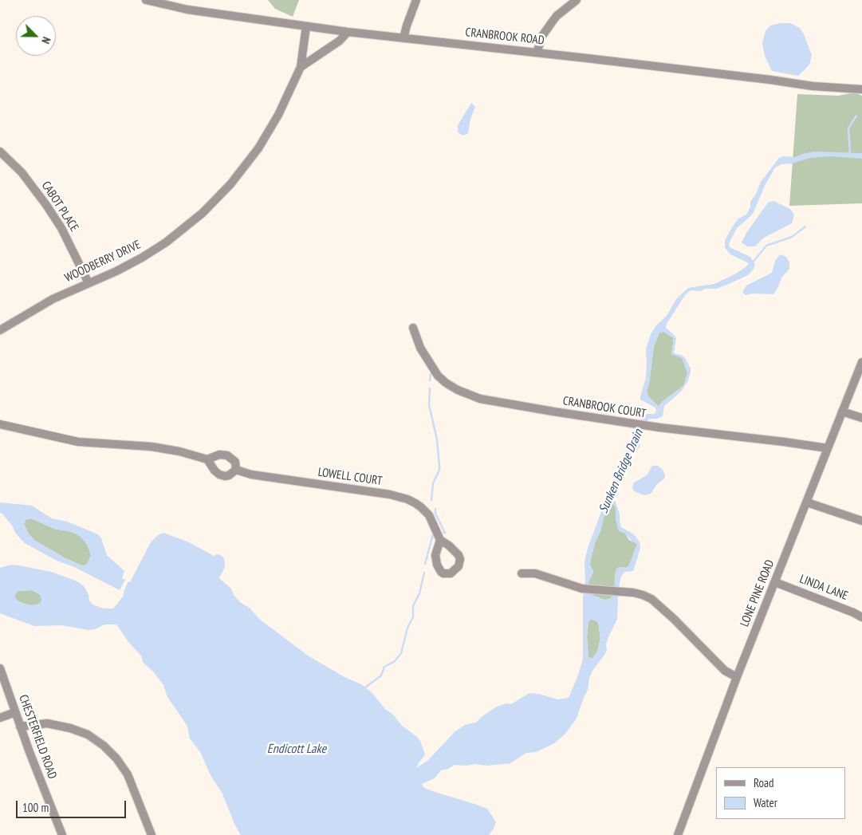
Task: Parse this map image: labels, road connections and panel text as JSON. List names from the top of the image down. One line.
{"streets":{"street":["CRANBROOK ROAD","CABOT PLACE","WOODBERRY DRIVE","CRANBROOK COURT","LOWELL COURT","LINDA LANE","LONE PINE ROAD","CHESTERFIELD ROAD"]},"crossings":[["CRANBROOK ROAD","WOODBERRY DRIVE"],["CABOT PLACE","WOODBERRY DRIVE"],["CRANBROOK COURT","LONE PINE ROAD"],["LINDA LANE","LONE PINE ROAD"]],"water":["Sunken Bridge Drain","Endicott Lake"],"legend":["Road","Water"],"scale_bar":"100 m","north":"bottom right"}
